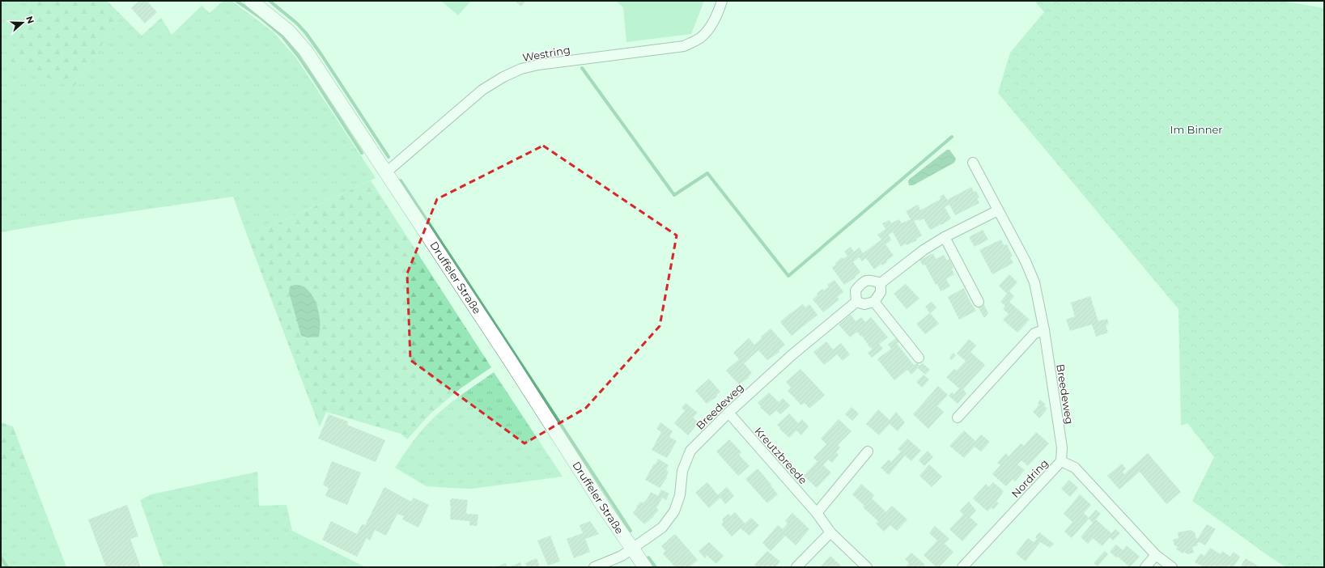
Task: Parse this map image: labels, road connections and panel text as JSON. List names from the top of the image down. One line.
{"streets":{"street":["Westring","Druffeler Straße","Breedeweg","Kreutzbreede","Nordring"]},"crossings":[["Westring","Druffeler Straße"],["Druffeler Straße","Breedeweg"],["Breedeweg","Kreutzbreede"],["Breedeweg","Nordring"]],"parks":["Im Binner"],"north":"right"}
